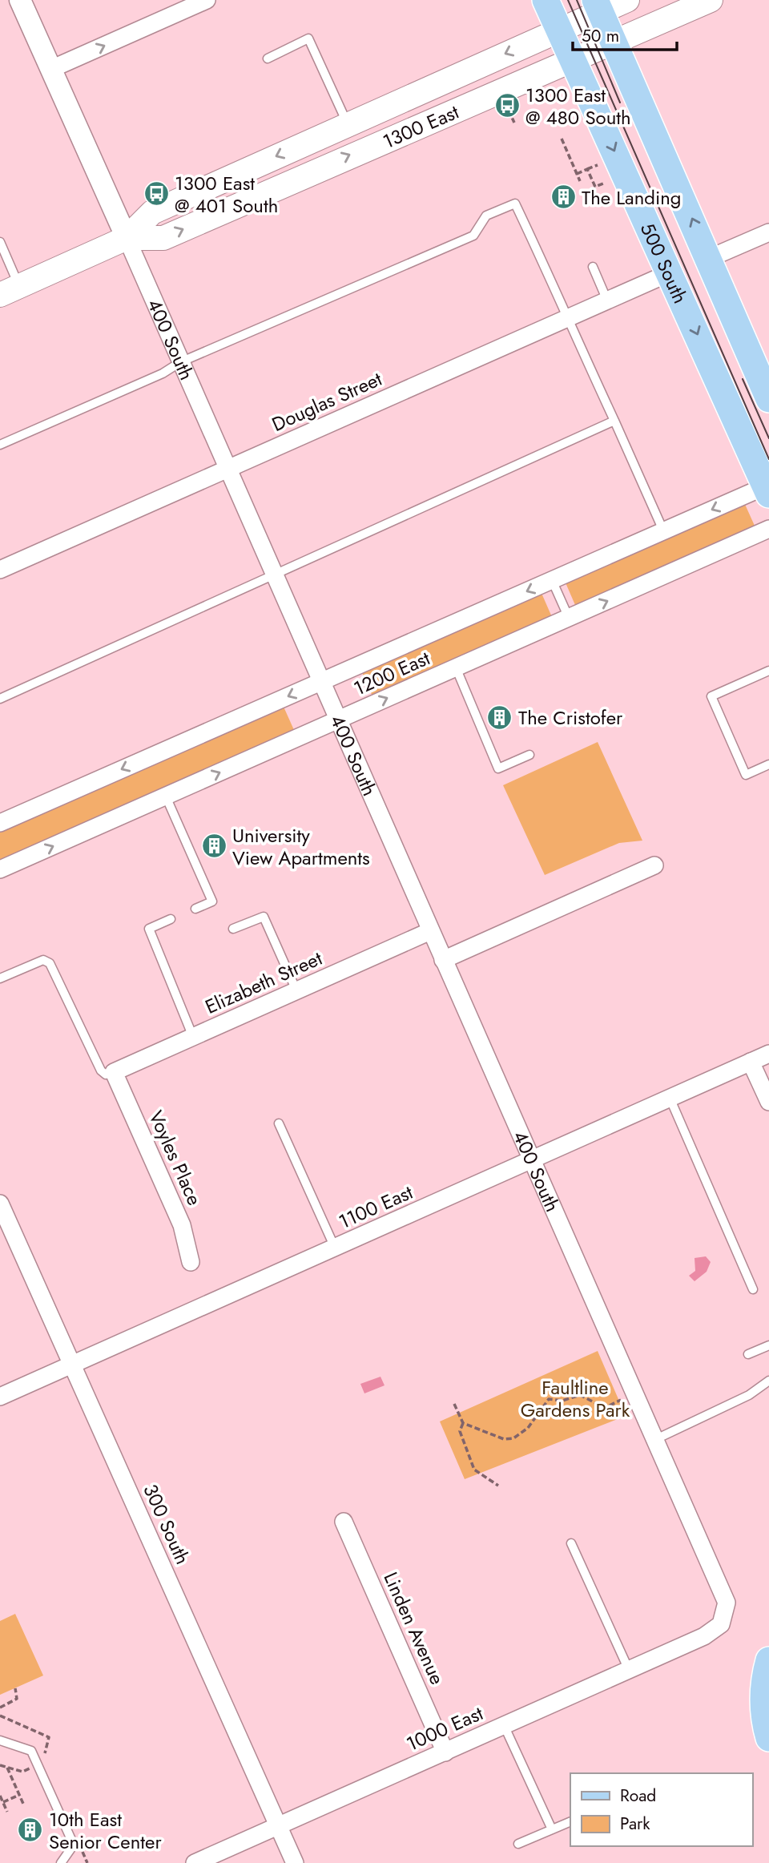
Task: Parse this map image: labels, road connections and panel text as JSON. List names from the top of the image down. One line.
{"streets":{"main road":["1300 East","500 South"],"street":["400 South","Douglas Street","1200 East","Elizabeth Street","Voyles Place","1100 East","300 South","Linden Avenue","1000 East"]},"crossings":[["1300 East","500 South"],["1300 East","400 South"],["500 South","Douglas Street"],["500 South","1200 East"],["400 South","Douglas Street"],["400 South","1200 East"],["400 South","Elizabeth Street"],["400 South","1100 East"],["400 South","1000 East"],["Elizabeth Street","Voyles Place"],["1100 East","300 South"],["300 South","1000 East"],["Linden Avenue","1000 East"]],"parks":["Faultline Gardens Park"],"places":{"bus stop":["1300 East @ 480 South","1300 East @ 401 South"],"building":["The Landing","The Cristofer","University View Apartments","10th East Senior Center"]},"legend":["Road","Park"],"scale_bar":"50 m"}
